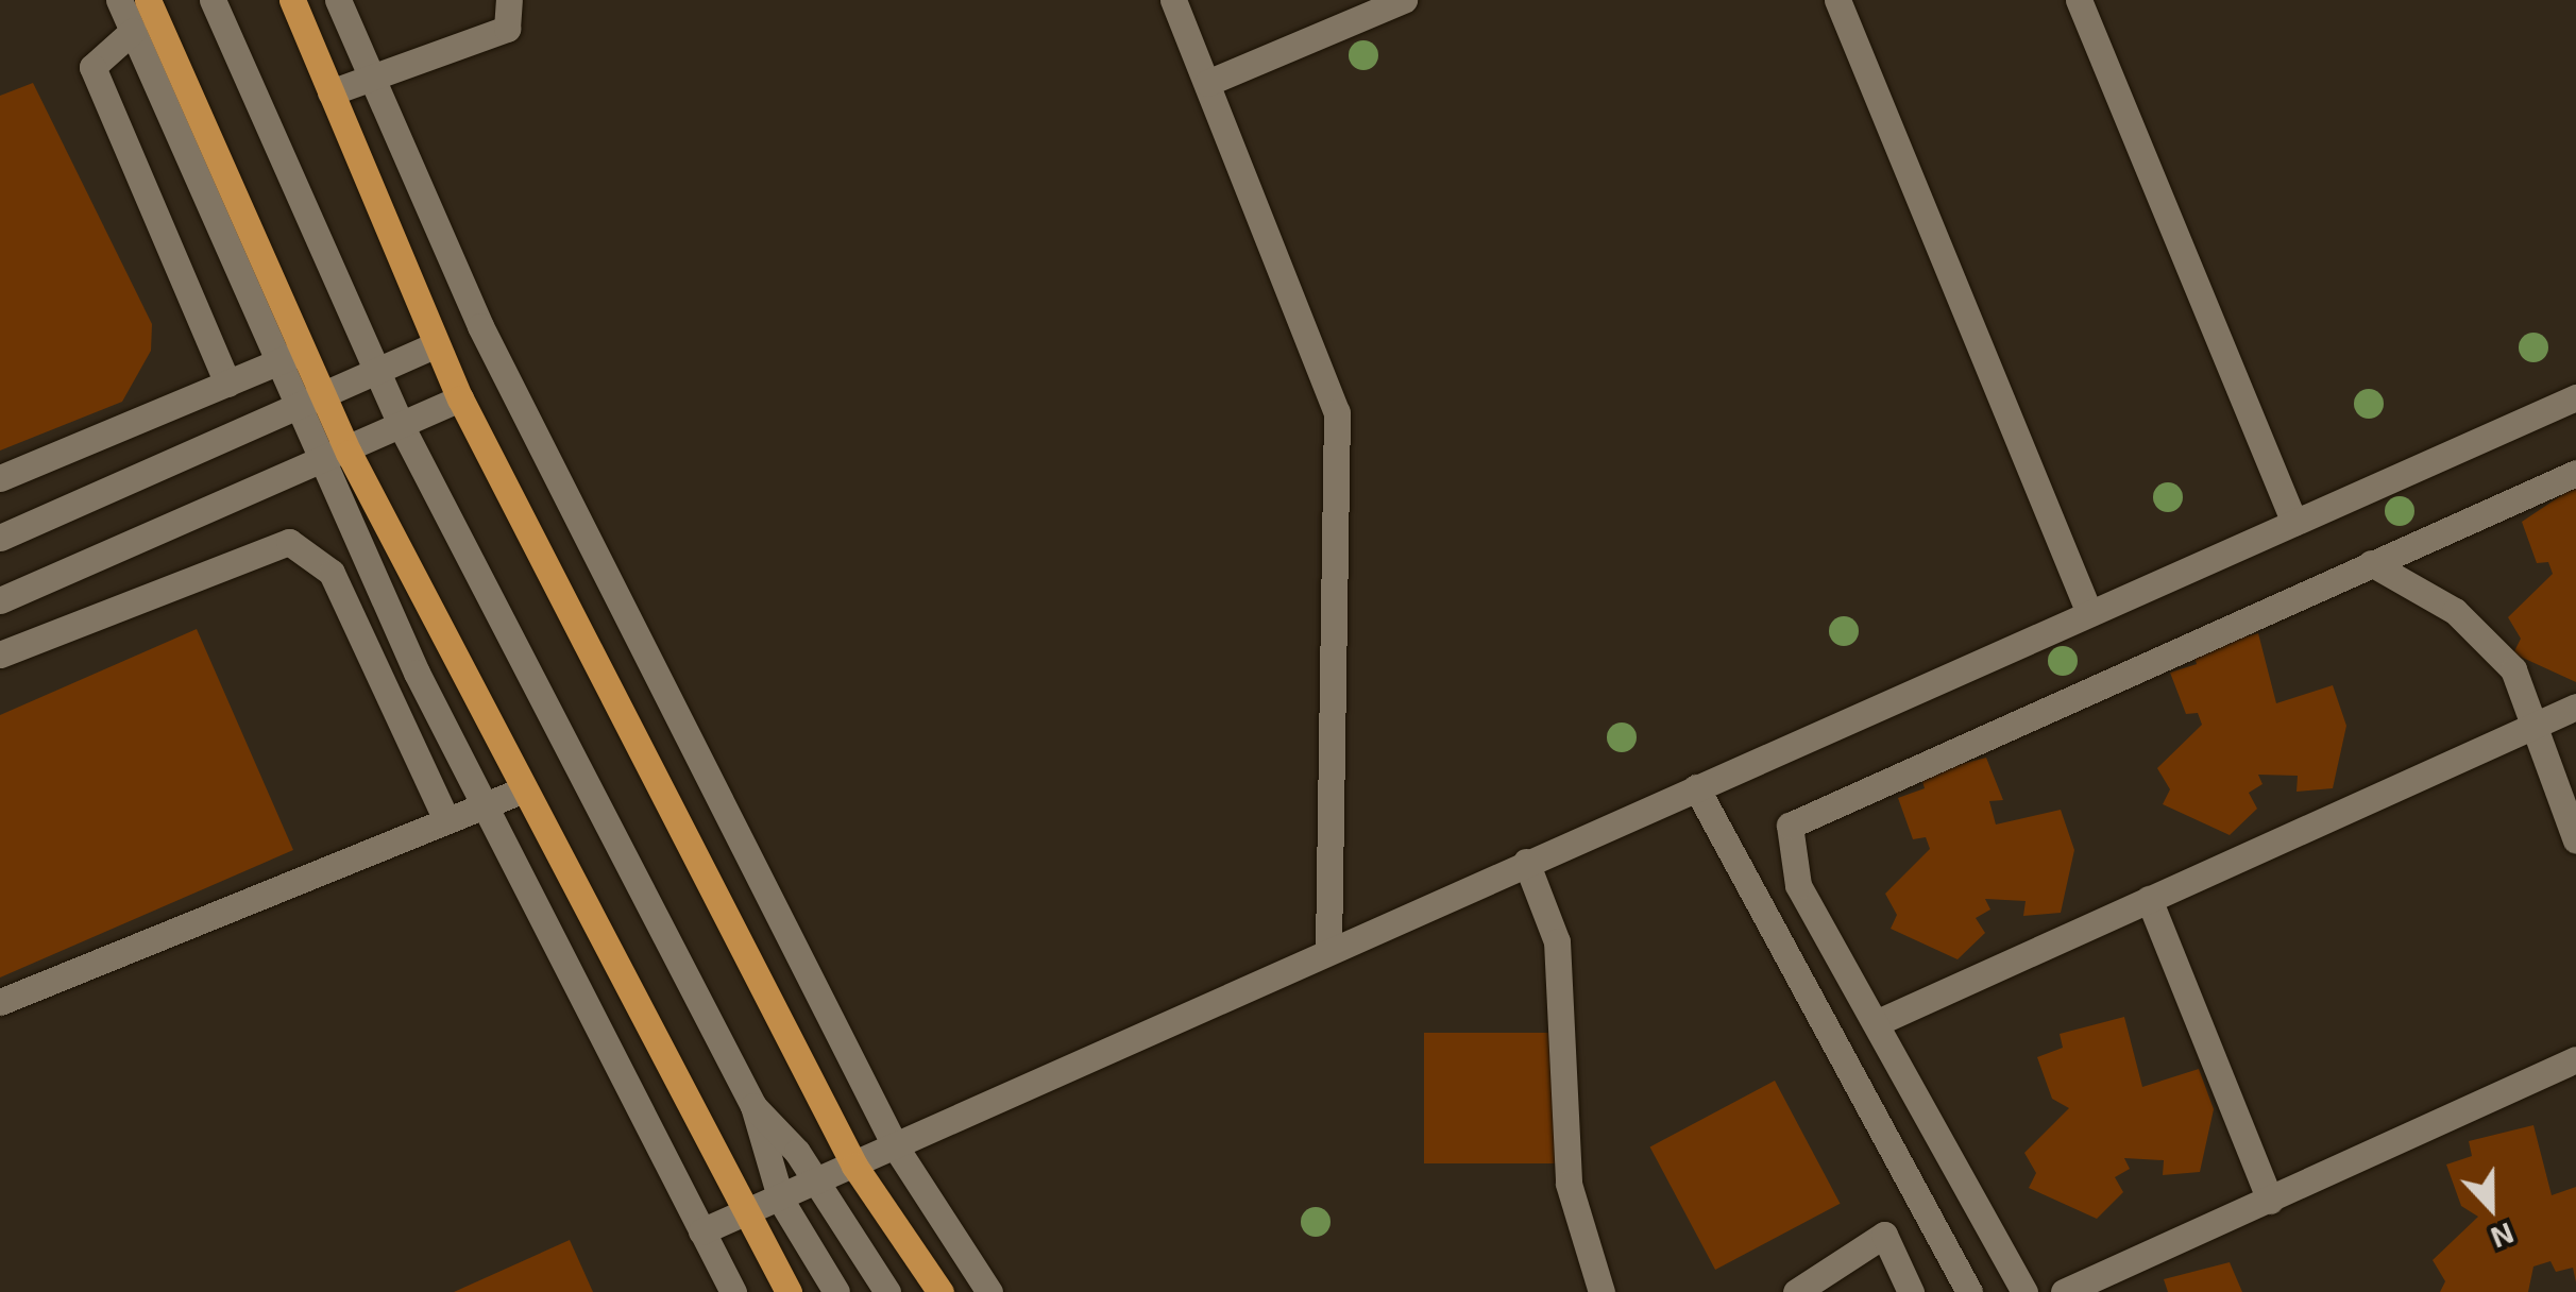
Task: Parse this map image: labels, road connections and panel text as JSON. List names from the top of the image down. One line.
{"north":"bottom"}
